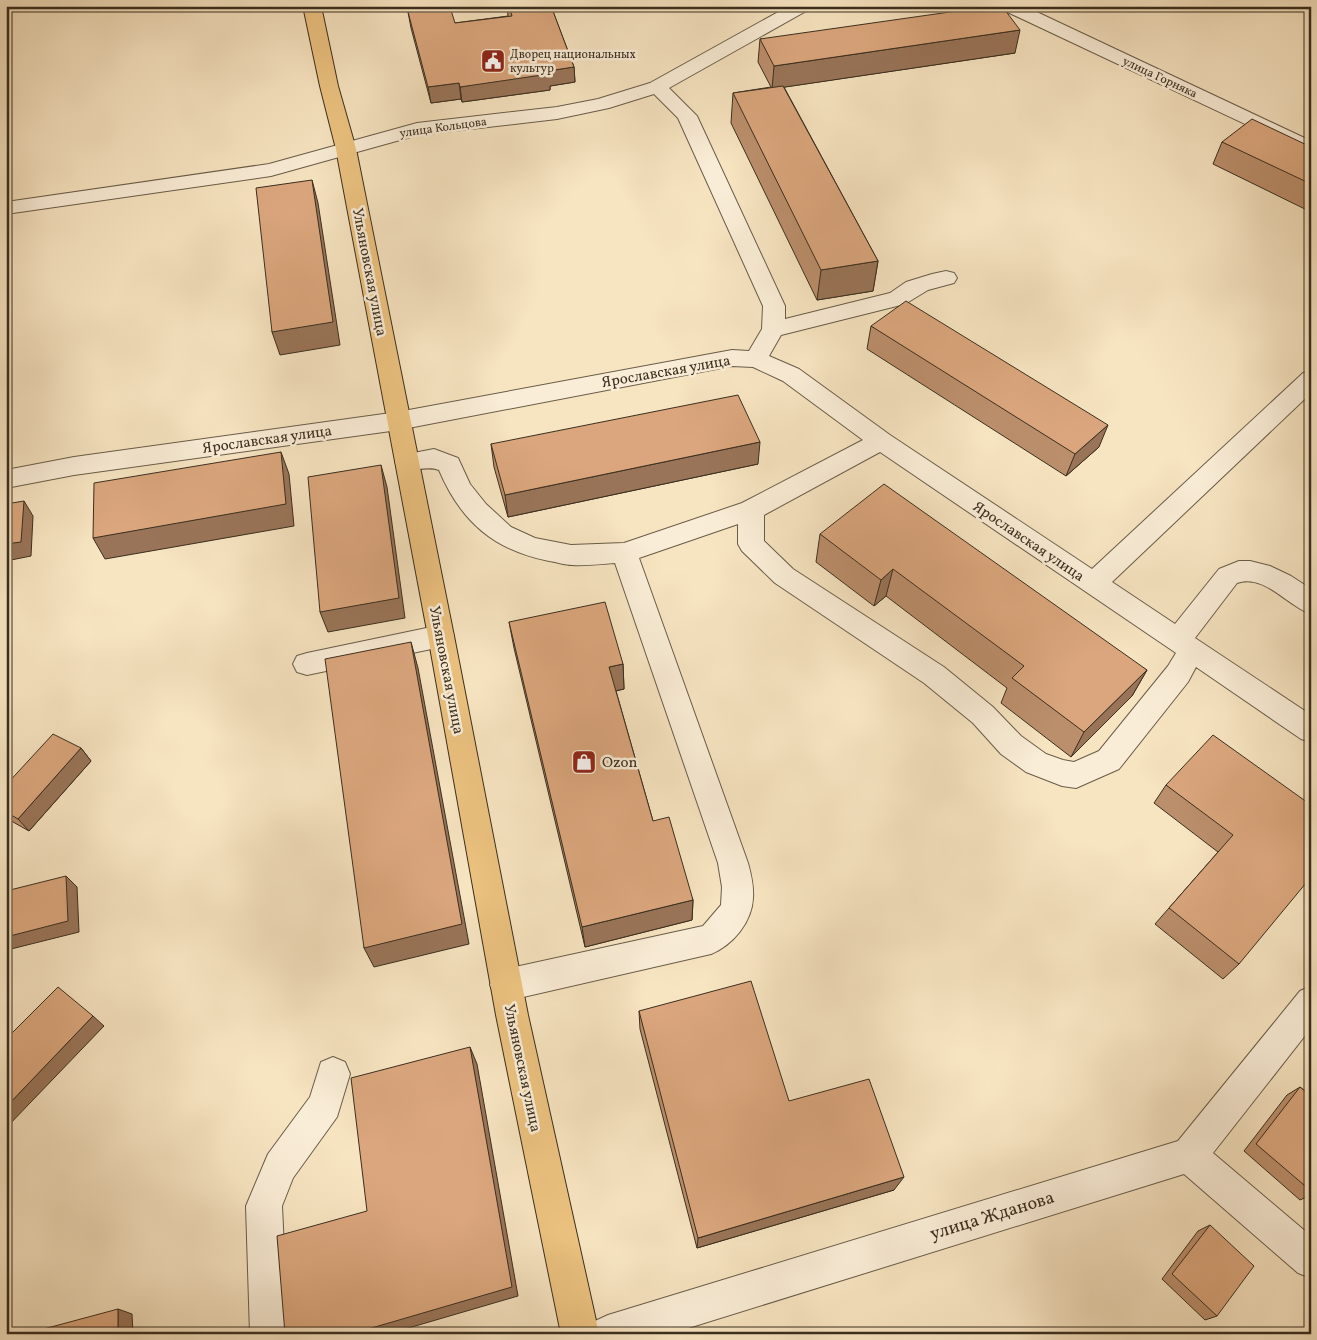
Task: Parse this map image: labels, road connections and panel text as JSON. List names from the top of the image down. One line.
{"streets":{"main road":["Ульяновская улица"],"street":["улица Горняка","улица Кольцова","Ярославская улица","улица Жданова"]},"crossings":[["улица Кольцова","Ульяновская улица"],["Ульяновская улица","Ярославская улица"]],"places":{"public building":["Дворец национальных культур"],"shop":["Ozon"]}}
